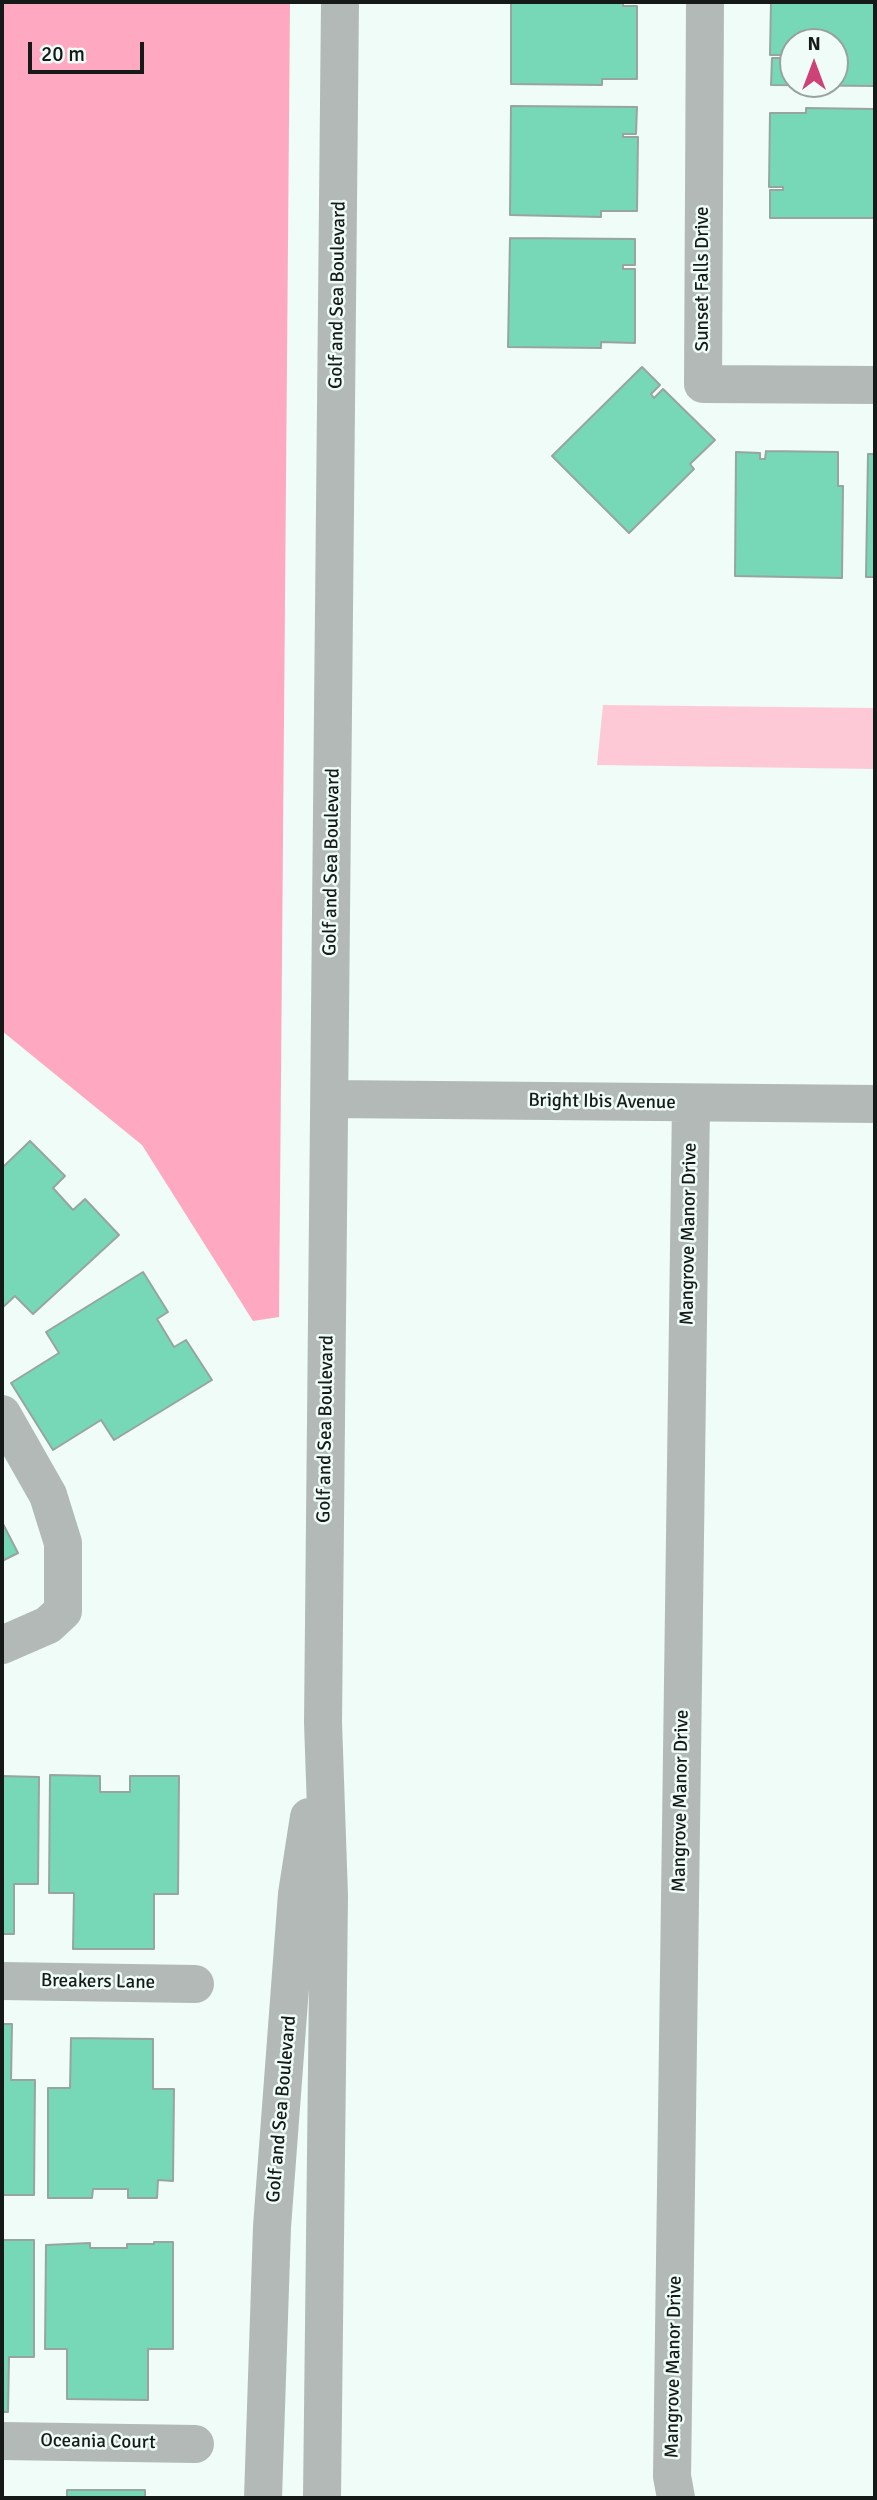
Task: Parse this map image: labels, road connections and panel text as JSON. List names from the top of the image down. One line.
{"streets":{"street":["Sunset Falls Drive","Golf and Sea Boulevard","Bright Ibis Avenue","Mangrove Manor Drive","Breakers Lane","Oceania Court"]},"crossings":[["Golf and Sea Boulevard","Bright Ibis Avenue"],["Bright Ibis Avenue","Mangrove Manor Drive"]],"scale_bar":"20 m","north":"top"}
